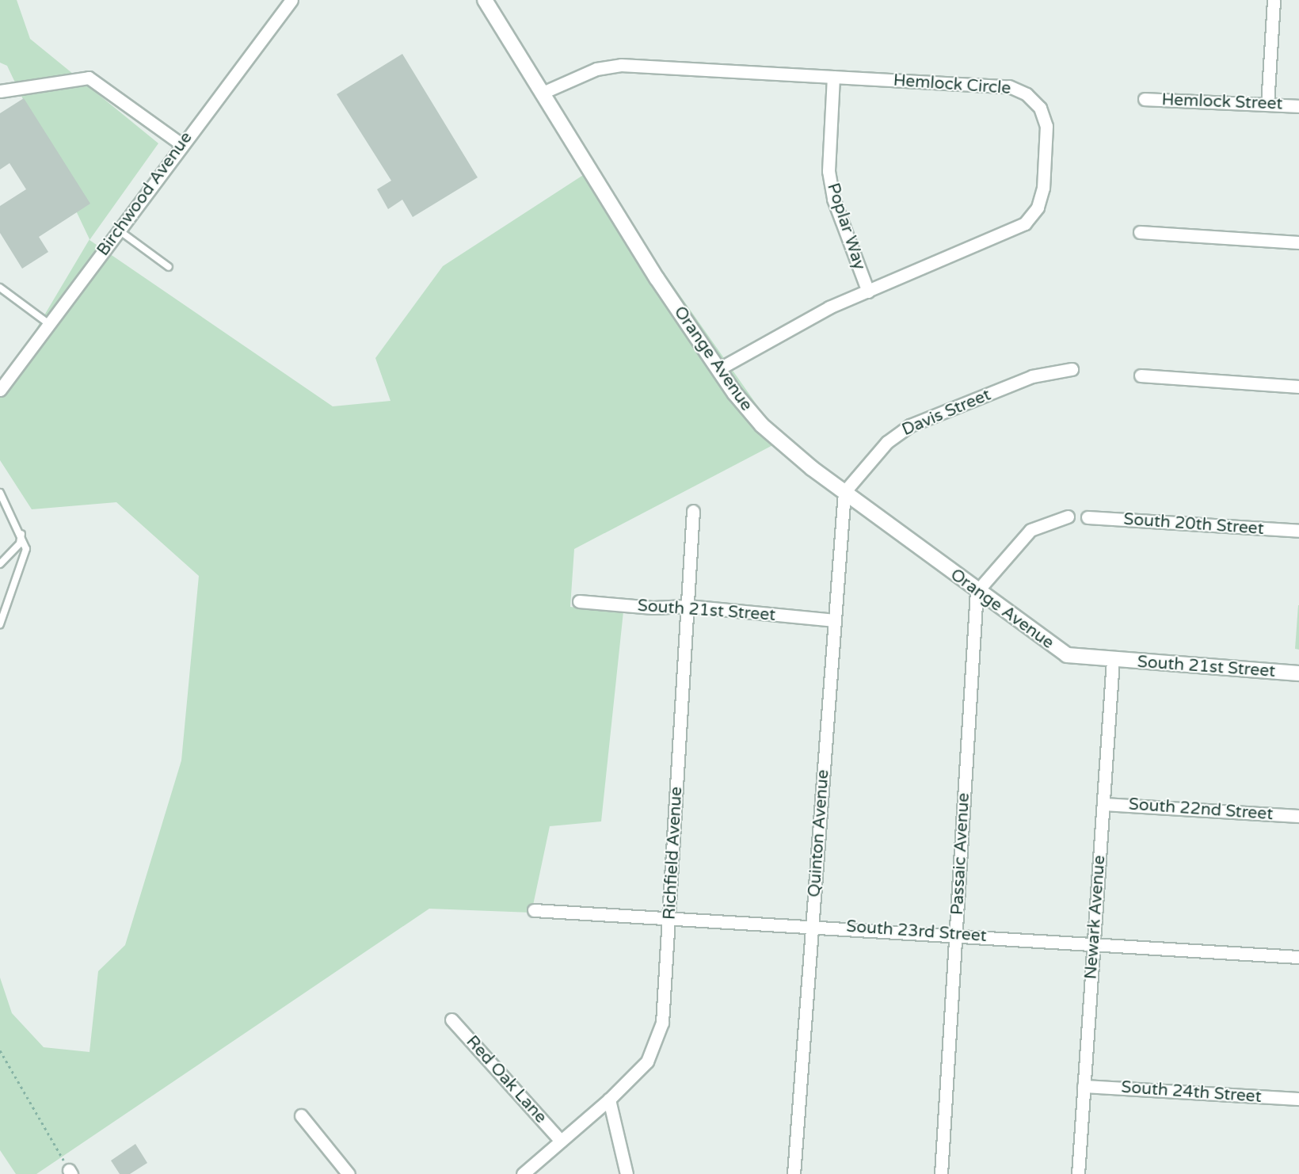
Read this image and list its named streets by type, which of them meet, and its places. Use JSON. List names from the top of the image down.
{
  "streets": {
    "street": [
      "Hemlock Circle",
      "Hemlock Street",
      "Birchwood Avenue",
      "Poplar Way",
      "Orange Avenue",
      "Davis Street",
      "South 20th Street",
      "South 21st Street",
      "South 22nd Street",
      "Quinton Avenue",
      "Richfield Avenue",
      "Passaic Avenue",
      "Newark Avenue",
      "South 23rd Street",
      "Red Oak Lane",
      "South 24th Street"
    ]
  },
  "crossings": [
    ["Hemlock Circle", "Poplar Way"],
    ["Hemlock Circle", "Orange Avenue"],
    ["Orange Avenue", "Davis Street"],
    ["Orange Avenue", "South 21st Street"],
    ["Orange Avenue", "Quinton Avenue"],
    ["Orange Avenue", "Passaic Avenue"],
    ["Orange Avenue", "Newark Avenue"],
    ["Davis Street", "Quinton Avenue"],
    ["South 21st Street", "Quinton Avenue"],
    ["South 21st Street", "Richfield Avenue"],
    ["South 21st Street", "Newark Avenue"],
    ["South 22nd Street", "Newark Avenue"],
    ["Quinton Avenue", "South 23rd Street"],
    ["Richfield Avenue", "South 23rd Street"],
    ["Richfield Avenue", "Red Oak Lane"],
    ["Passaic Avenue", "South 23rd Street"],
    ["Newark Avenue", "South 23rd Street"],
    ["Newark Avenue", "South 24th Street"]
  ]
}
